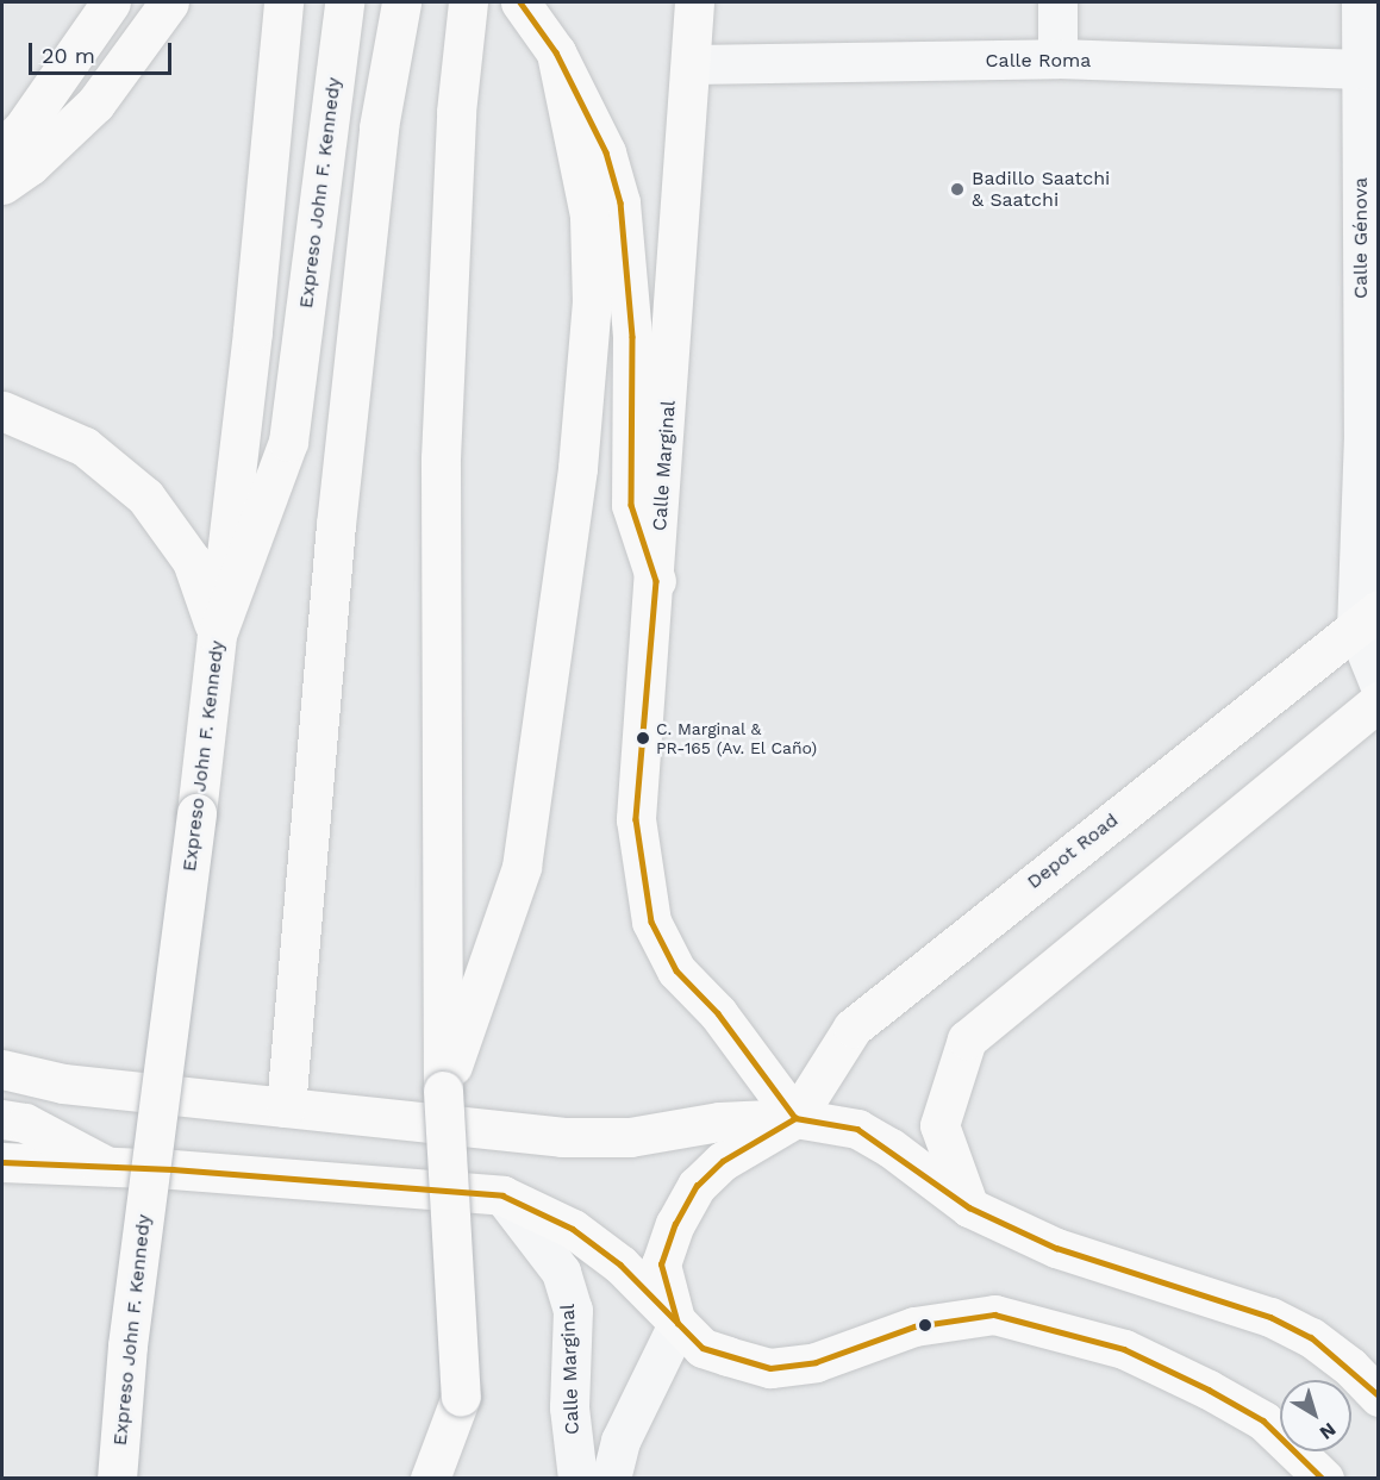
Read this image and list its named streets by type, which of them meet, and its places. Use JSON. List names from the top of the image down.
{
  "streets": {
    "main road": ["Expreso John F. Kennedy", "Calle Marginal", "Depot Road"],
    "street": ["Calle Roma", "Calle Génova"]
  },
  "crossings": [
    ["Calle Roma", "Calle Génova"],
    ["Calle Roma", "Calle Marginal"],
    ["Calle Génova", "Depot Road"],
    ["Calle Marginal", "Depot Road"]
  ],
  "places": ["Badillo Saatchi & Saatchi", "C. Marginal & PR-165 (Av. El Caño)"],
  "scale_bar": "20 m",
  "north": "bottom right"
}
